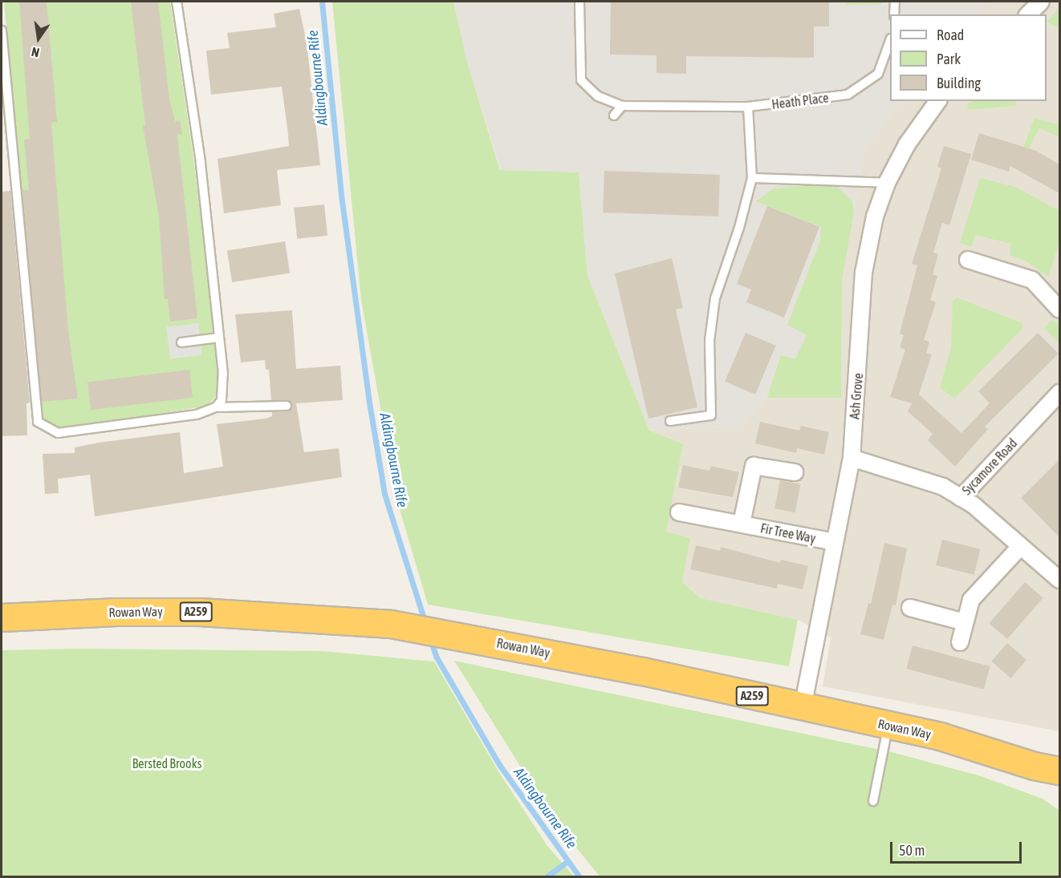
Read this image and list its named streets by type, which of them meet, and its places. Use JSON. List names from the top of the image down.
{
  "streets": {
    "highway": ["Rowan Way", "A259"],
    "street": ["Ash Grove", "Sycamore Road", "Fir Tree Way"],
    "lane": ["Heath Place"]
  },
  "crossings": [
    ["Ash Grove", "Sycamore Road"],
    ["Ash Grove", "Fir Tree Way"],
    ["Ash Grove", "Rowan Way"]
  ],
  "water": ["Aldingbourne Rife"],
  "parks": ["Bersted Brooks"],
  "legend": ["Road", "Park", "Building"],
  "scale_bar": "50 m",
  "north": "bottom"
}
